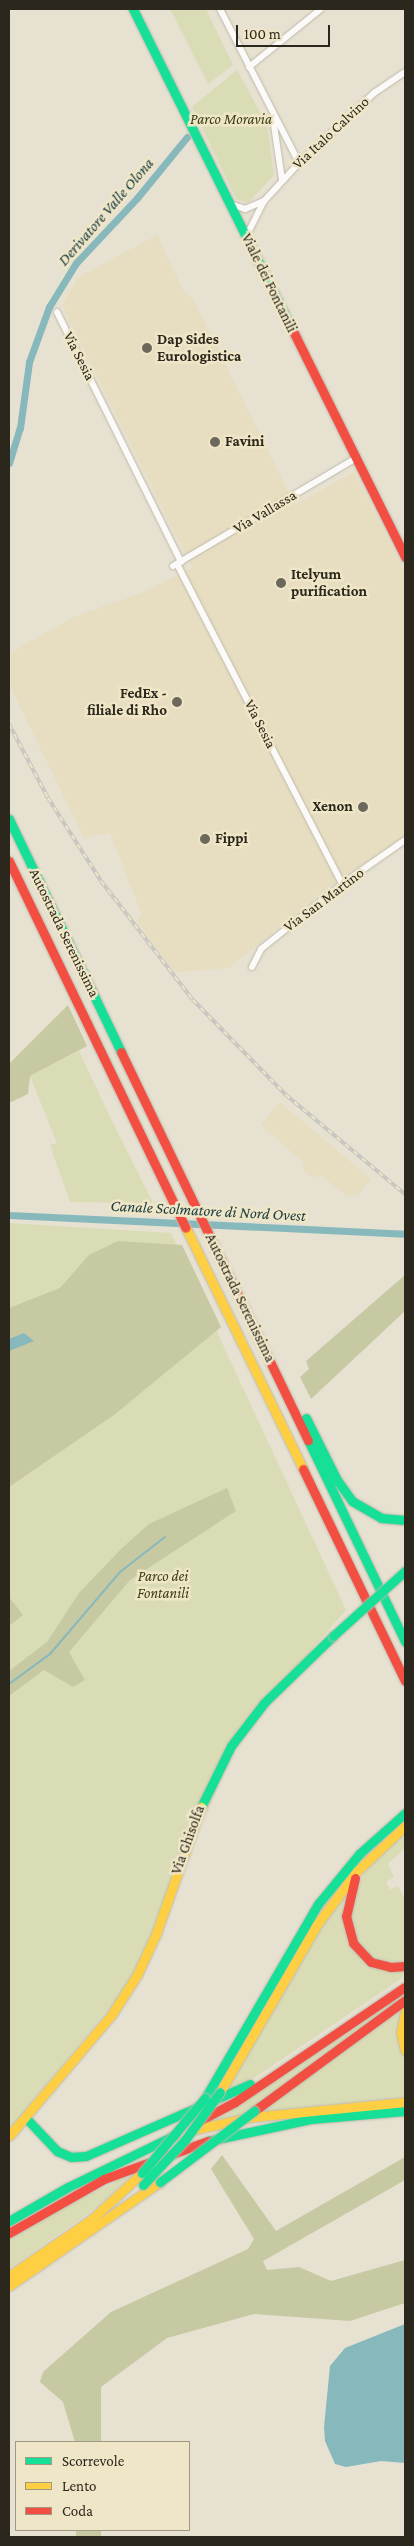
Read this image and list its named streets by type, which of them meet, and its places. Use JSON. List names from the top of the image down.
{
  "streets": {
    "main road": ["Viale dei Fontanili", "Autostrada Serenissima", "Via Ghisolfa"],
    "street": [
      "Via Italo Calvino",
      "Via Sesia",
      "Via Vallassa",
      "Via San Martino"
    ]
  },
  "crossings": [
    ["Via Italo Calvino", "Viale dei Fontanili"],
    ["Viale dei Fontanili", "Via Vallassa"],
    ["Via Sesia", "Via Vallassa"],
    ["Via Sesia", "Via San Martino"]
  ],
  "water": ["Derivatore Valle Olona", "Canale Scolmatore di Nord Ovest"],
  "parks": ["Parco Moravia", "Parco dei Fontanili"],
  "places": [
    "Dap Sides Eurologistica",
    "Favini",
    "Itelyum purification",
    "FedEx - filiale di Rho",
    "Xenon",
    "Fippi"
  ],
  "legend": ["Scorrevole", "Lento", "Coda"],
  "scale_bar": "100 m"
}
